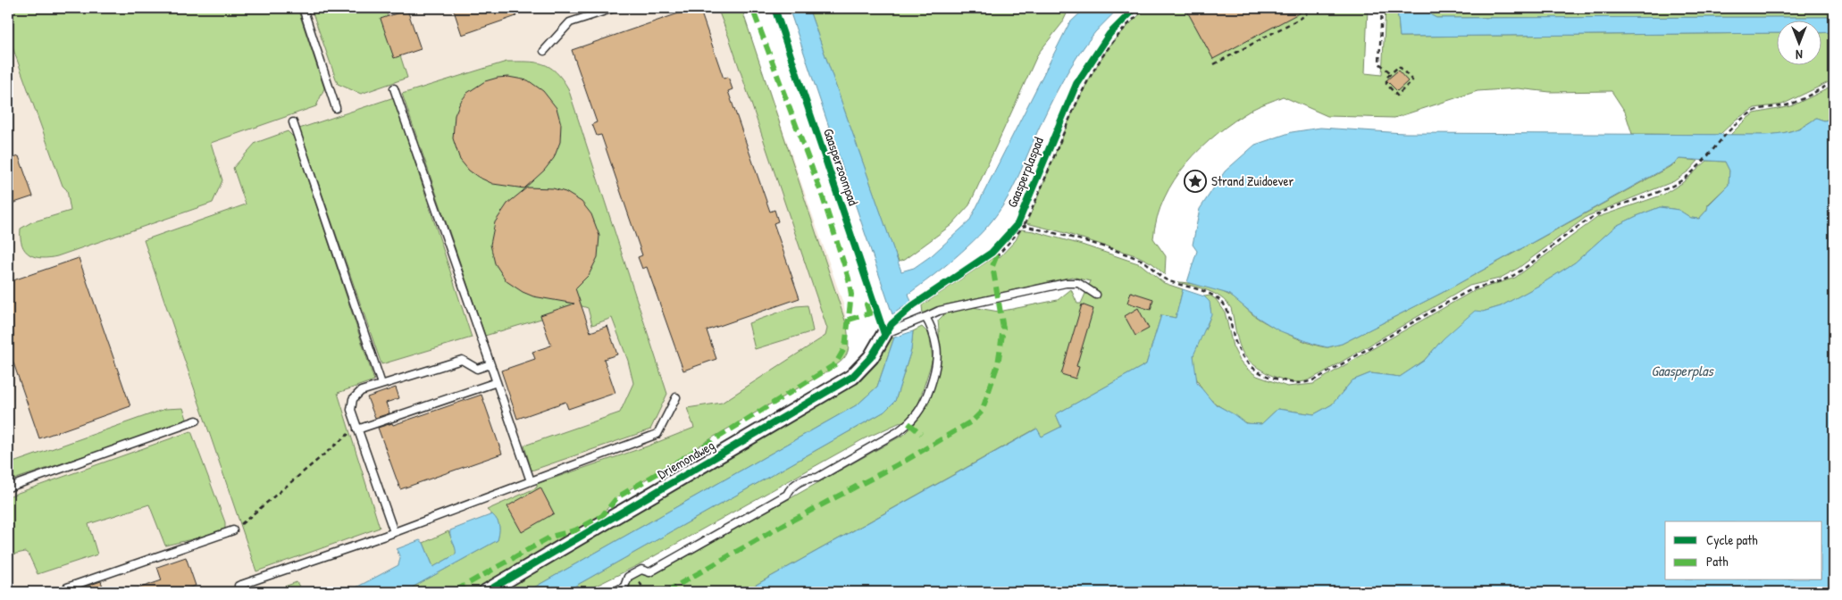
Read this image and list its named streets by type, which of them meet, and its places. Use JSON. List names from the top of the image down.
{
  "streets": {
    "street": ["Driemondweg"],
    "cycle path": ["Gaasperzoompad", "Gaasperplaspad"]
  },
  "water": ["Gaasperplas"],
  "places": {
    "place": ["Strand Zuidoever"]
  },
  "legend": ["Cycle path", "Path"],
  "north": "bottom"
}
